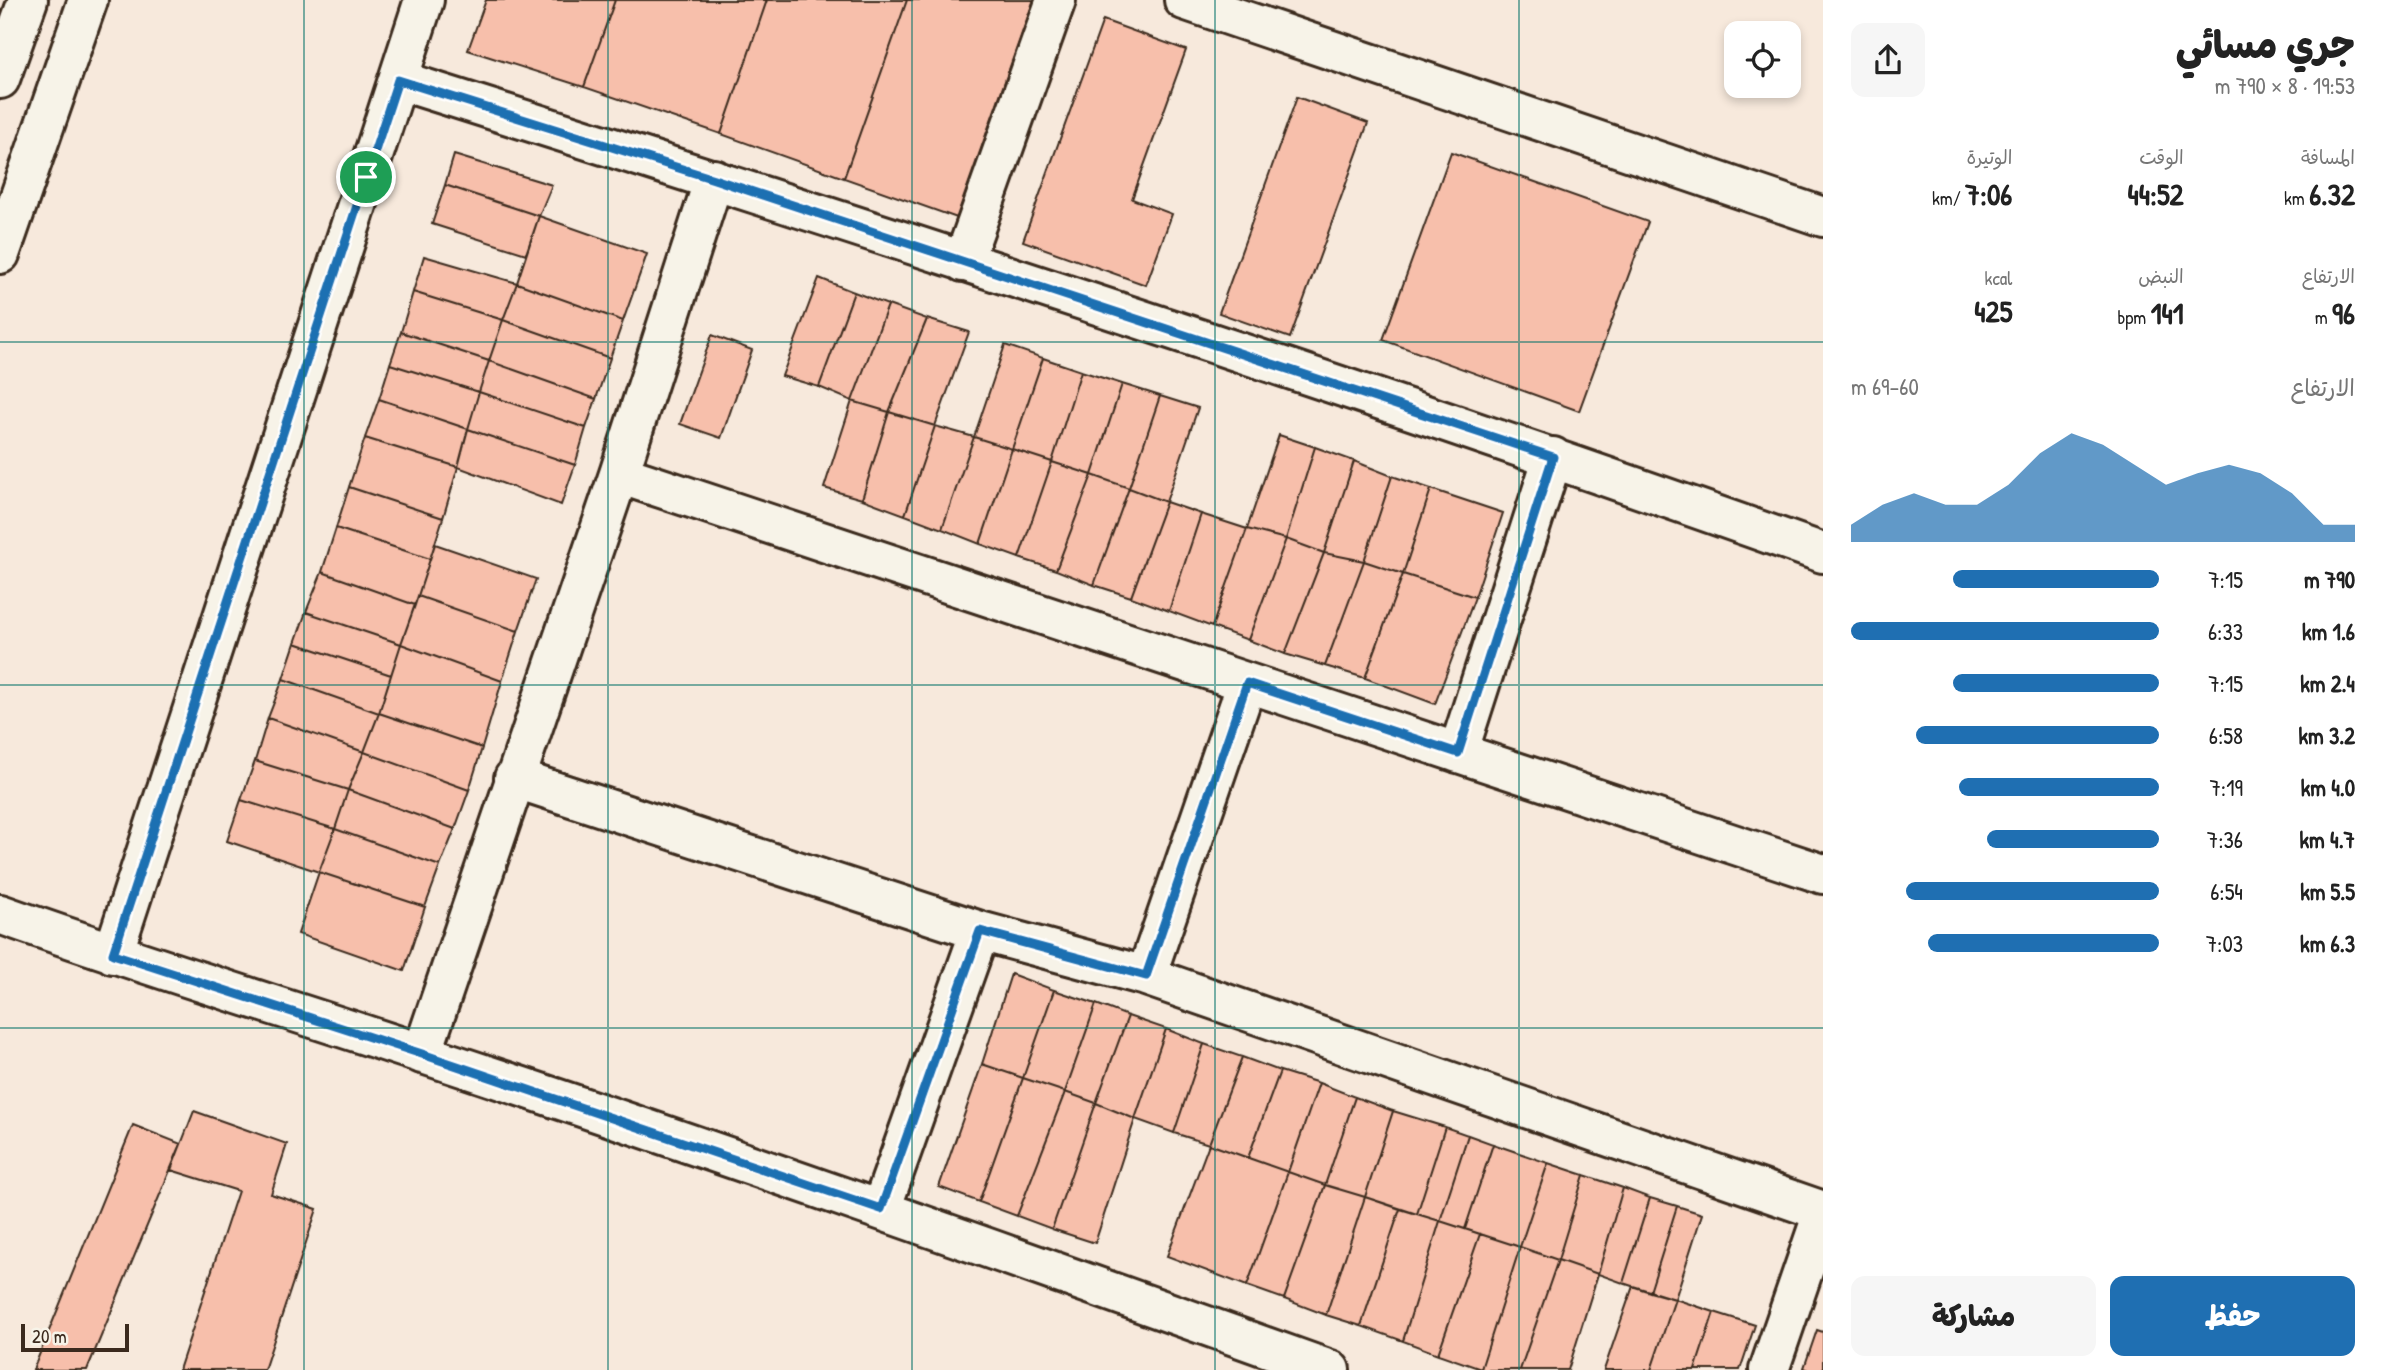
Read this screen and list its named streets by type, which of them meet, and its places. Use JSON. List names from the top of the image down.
{
  "scale_bar": "20 m",
  "page": {
    "heading": ["جري مسائي", "19:53 · 8 × 790 m"],
    "stats": [
      ["المسافة", "6.32 km"],
      ["الوقت", "44:52"],
      ["الوتيرة", "7:06 /km"],
      ["الارتفاع", "96 m"],
      ["النبض", "141 bpm"],
      ["kcal", "425"]
    ],
    "chart": ["الارتفاع", "60–69 m"],
    "list": [
      {
        "name": "790 m",
        "note": "7:15"
      },
      {
        "name": "1.6 km",
        "note": "6:33"
      },
      {
        "name": "2.4 km",
        "note": "7:15"
      },
      {
        "name": "3.2 km",
        "note": "6:58"
      },
      {
        "name": "4.0 km",
        "note": "7:19"
      },
      {
        "name": "4.7 km",
        "note": "7:36"
      },
      {
        "name": "5.5 km",
        "note": "6:54"
      },
      {
        "name": "6.3 km",
        "note": "7:03"
      }
    ],
    "buttons": ["حفظ", "مشاركة"],
    "scale": "20 m"
  }
}
